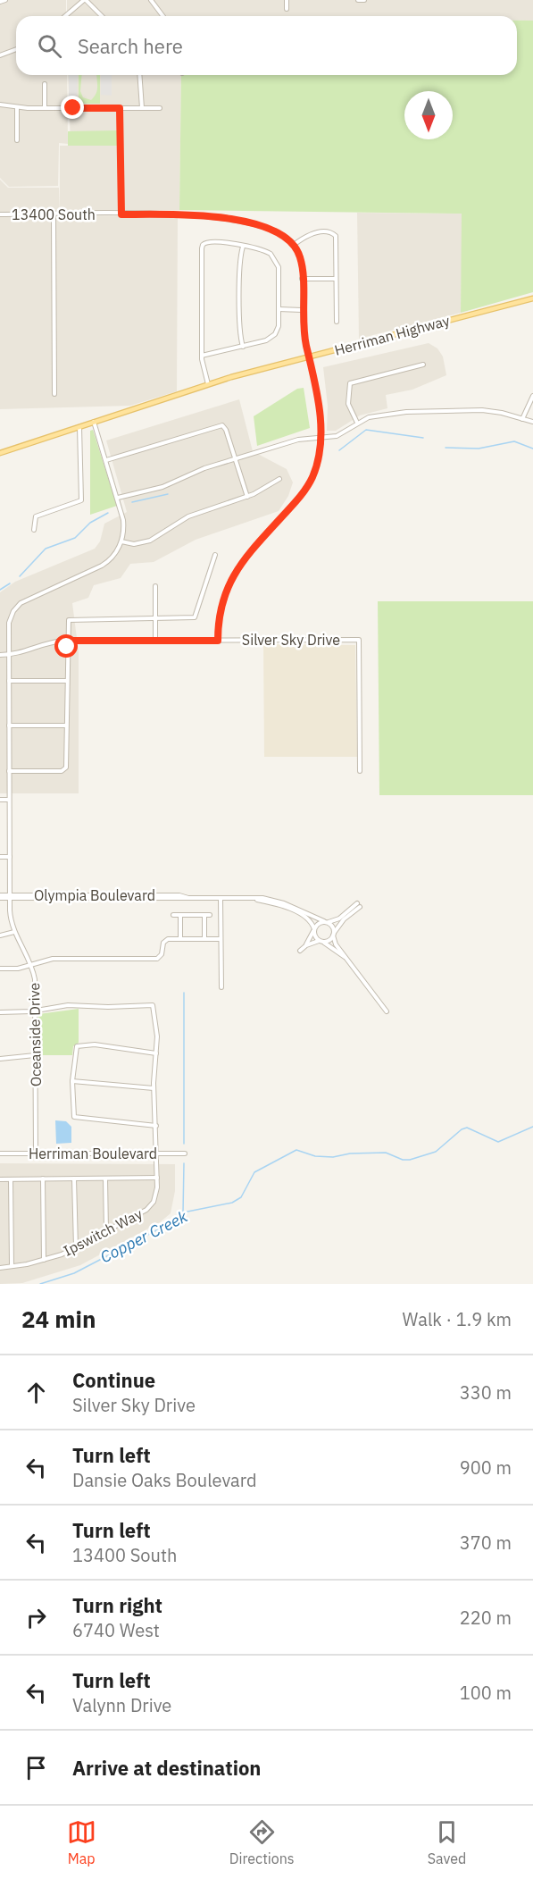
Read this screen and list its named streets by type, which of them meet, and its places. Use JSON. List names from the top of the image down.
{
  "streets": {
    "main road": ["Herriman Highway"],
    "street": [
      "13400 South",
      "Silver Sky Drive",
      "Olympia Boulevard",
      "Oceanside Drive",
      "Herriman Boulevard",
      "Ipswitch Way"
    ]
  },
  "crossings": [
    ["Silver Sky Drive", "Oceanside Drive"],
    ["Olympia Boulevard", "Oceanside Drive"],
    ["Oceanside Drive", "Herriman Boulevard"],
    ["Oceanside Drive", "Ipswitch Way"],
    ["Herriman Boulevard", "Ipswitch Way"]
  ],
  "water": ["Copper Creek"],
  "north": "bottom",
  "page": {
    "search": "Search here",
    "heading": ["24 min", "Walk · 1.9 km"],
    "list": [
      ["Continue", "Silver Sky Drive", "330 m"],
      ["Turn left", "Dansie Oaks Boulevard", "900 m"],
      ["Turn left", "13400 South", "370 m"],
      ["Turn right", "6740 West", "220 m"],
      ["Turn left", "Valynn Drive", "100 m"],
      "Arrive at destination"
    ],
    "nav": ["Map", "Directions", "Saved"]
  }
}
